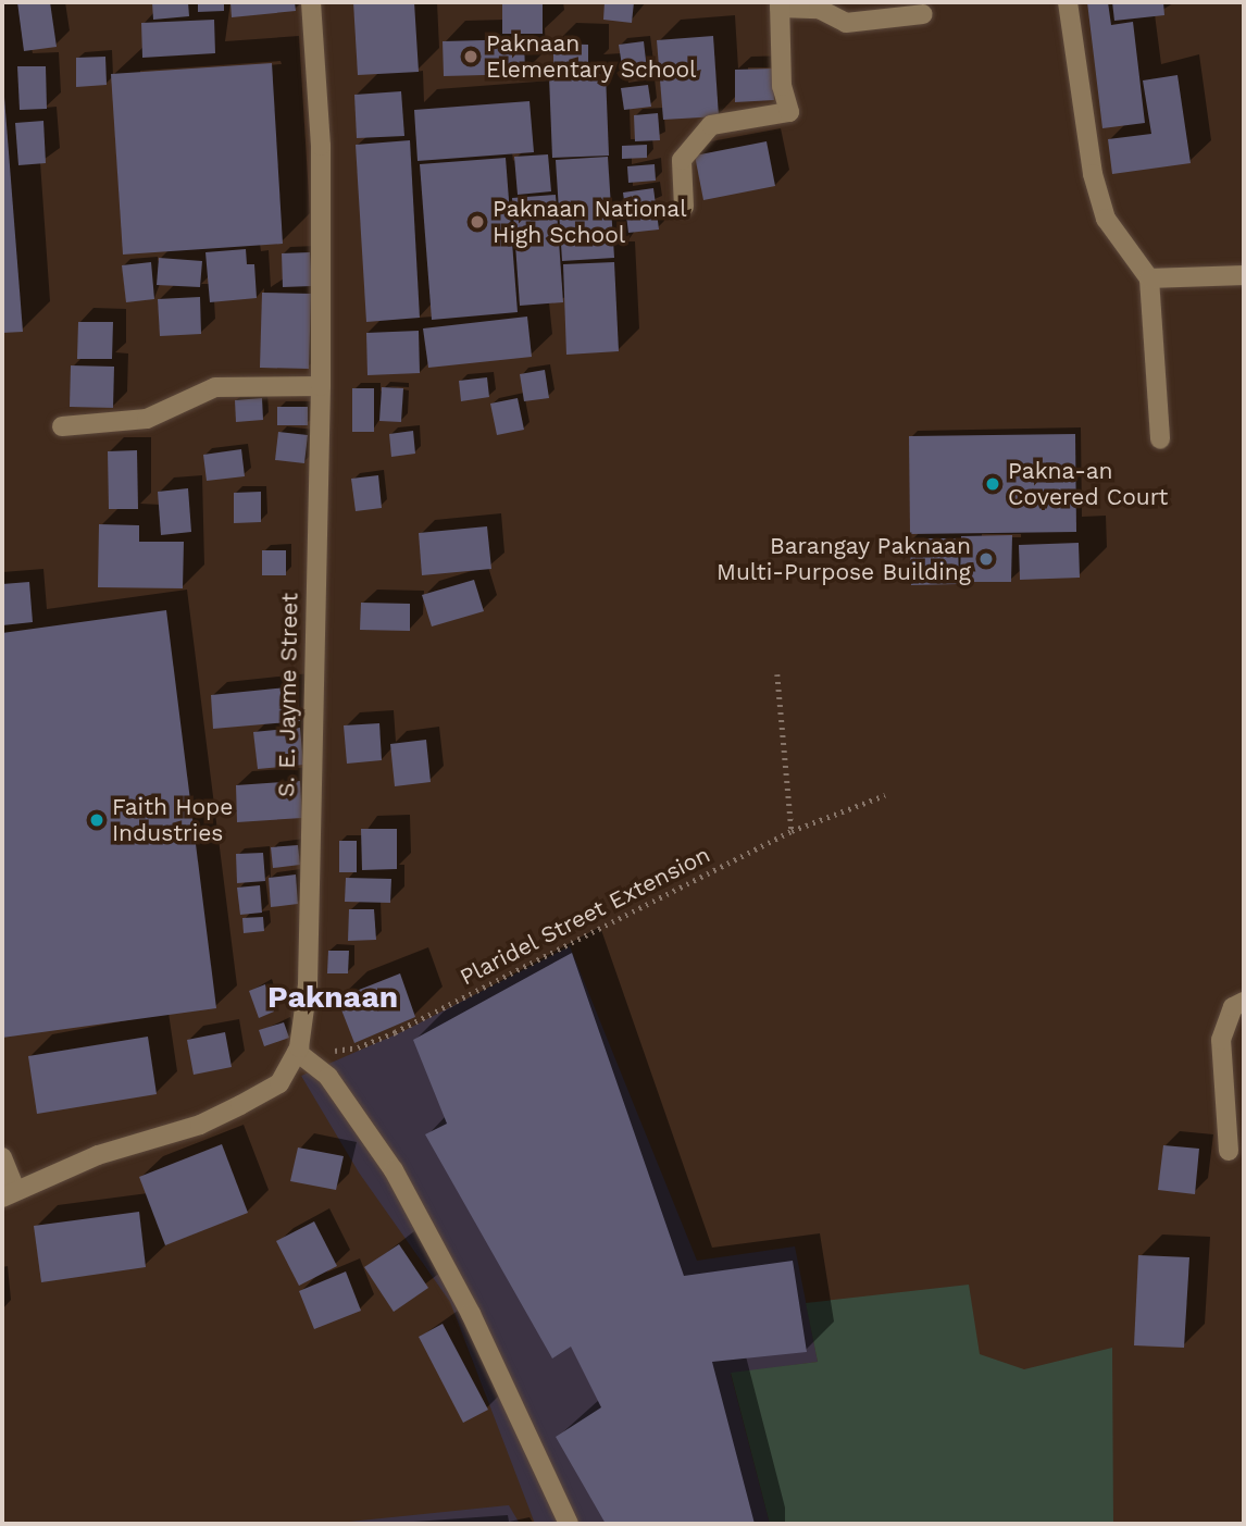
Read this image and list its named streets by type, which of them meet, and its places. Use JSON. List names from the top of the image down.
{
  "streets": {
    "street": ["S. E. Jayme Street"],
    "path": ["Plaridel Street Extension"]
  },
  "crossings": [
    ["S. E. Jayme Street", "Plaridel Street Extension"]
  ],
  "districts": ["Paknaan"],
  "places": [
    "Paknaan Elementary School",
    "Paknaan National High School",
    "Pakna-an Covered Court",
    "Barangay Paknaan Multi-Purpose Building",
    "Faith Hope Industries"
  ]
}
